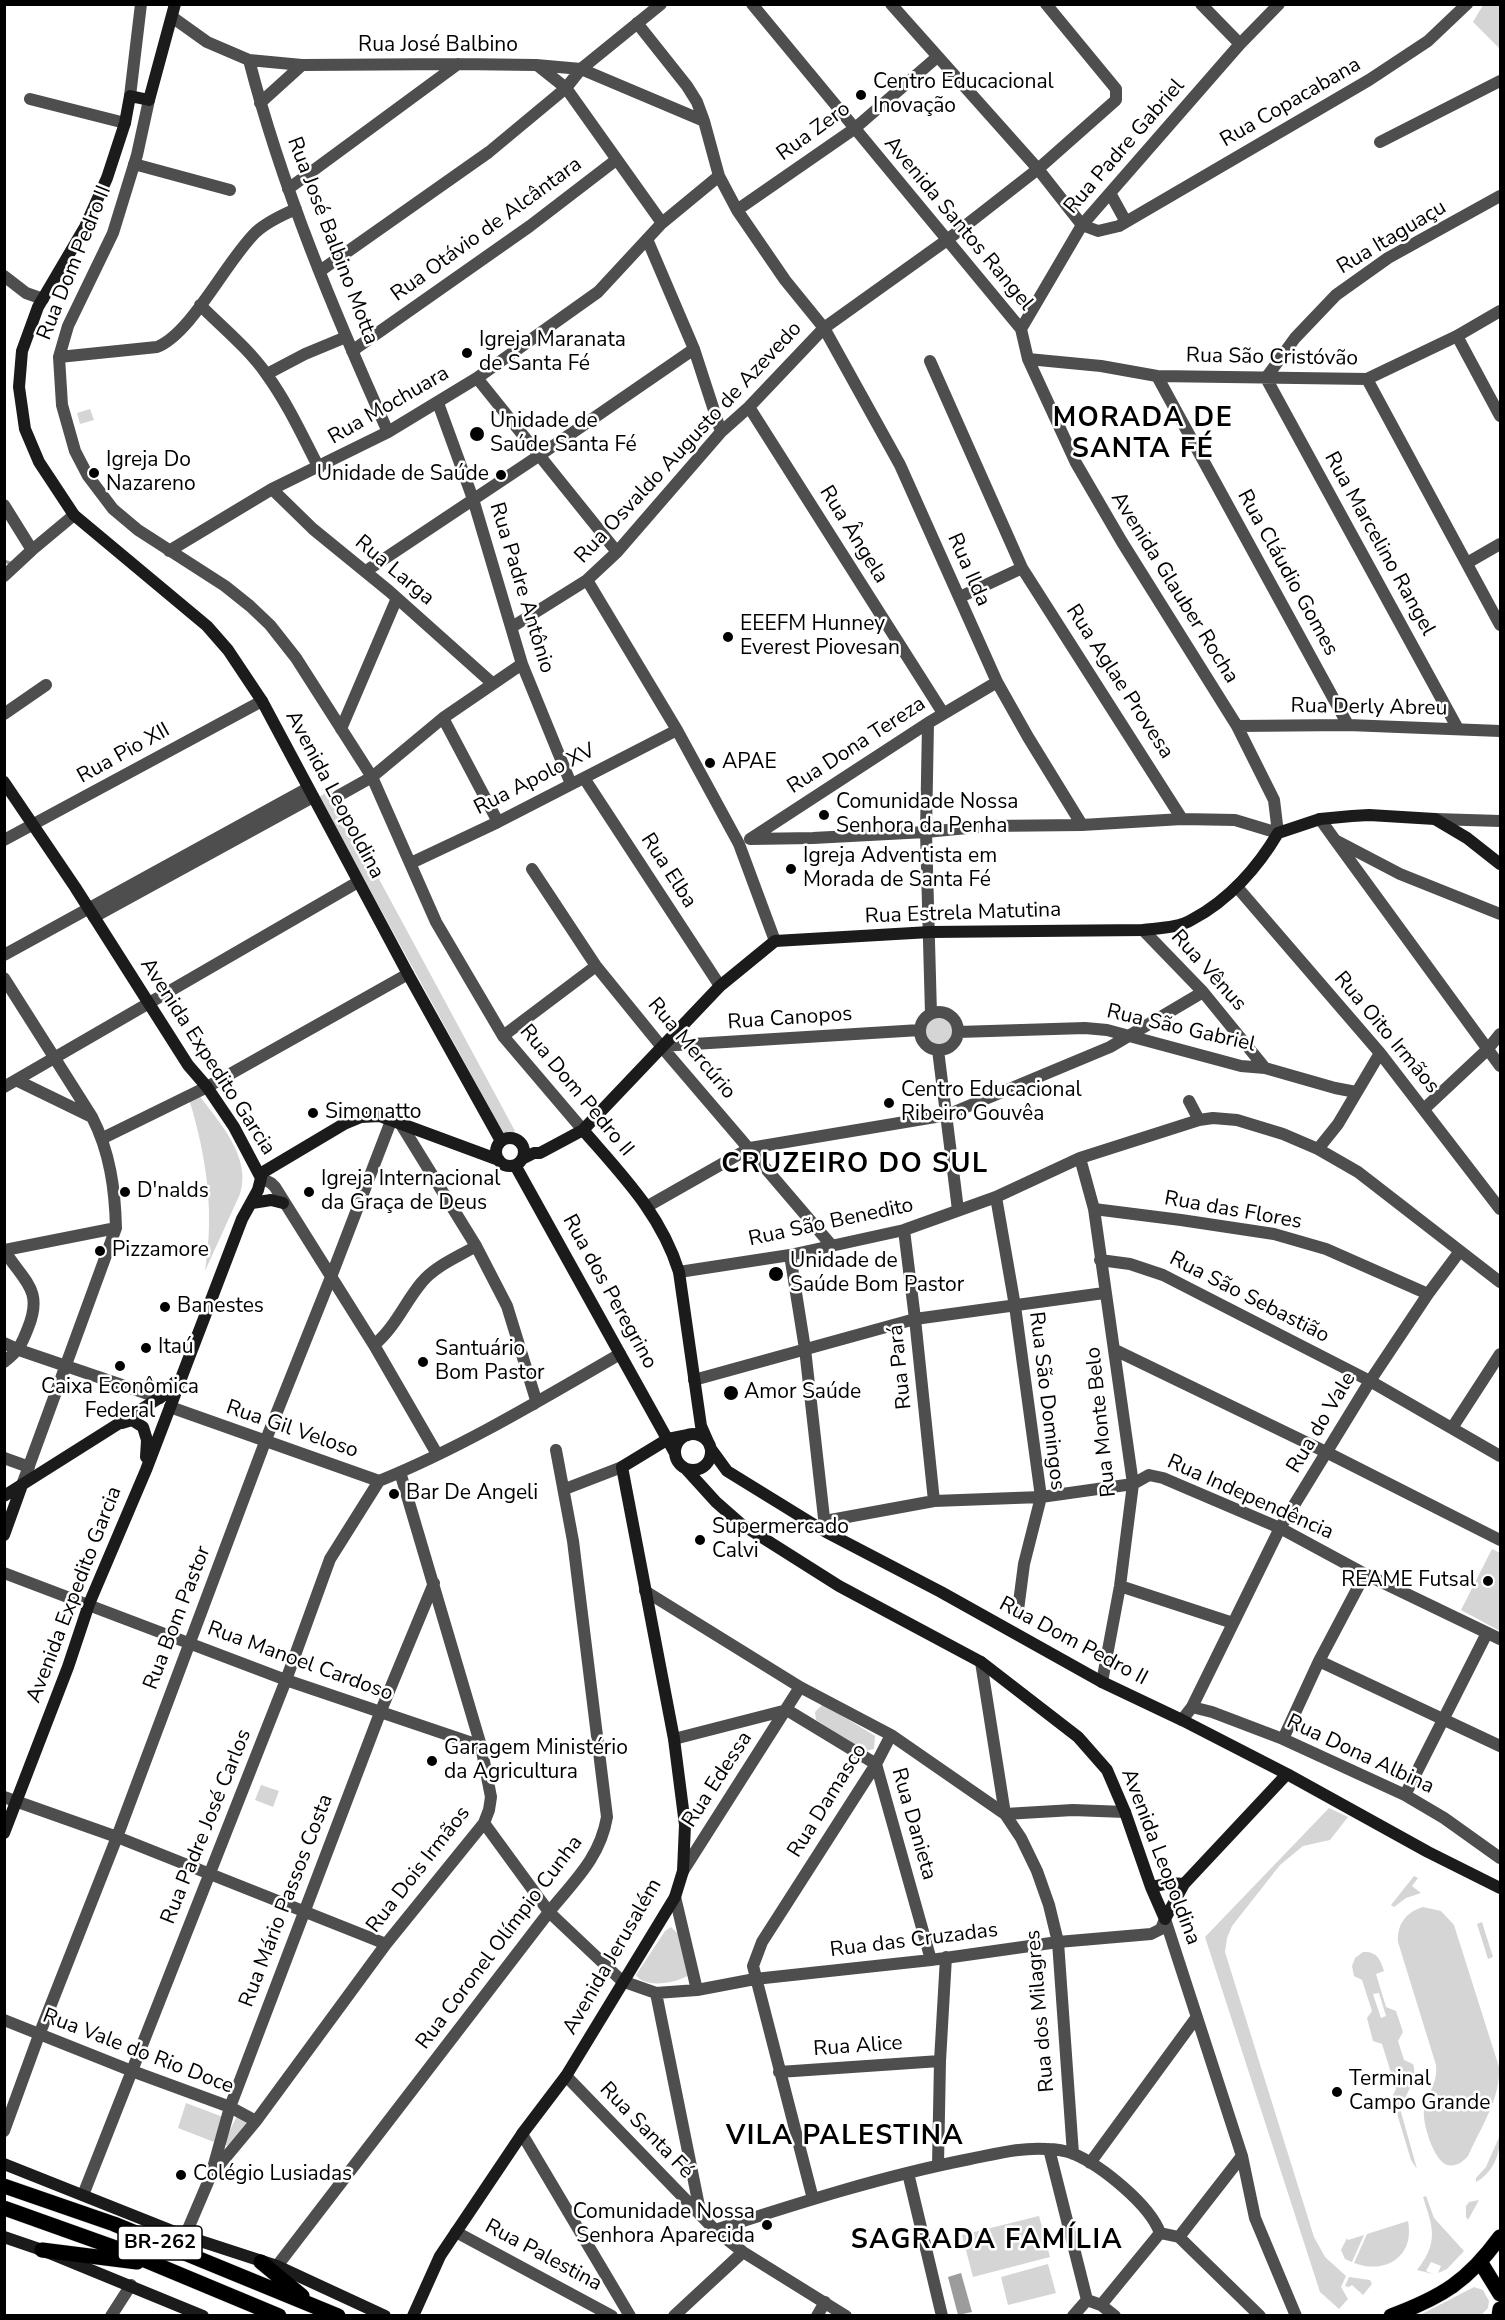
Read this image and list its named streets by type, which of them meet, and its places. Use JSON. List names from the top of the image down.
{
  "streets": {
    "main road": ["BR-262"],
    "street": [
      "Rua José Balbino",
      "Rua Copacabana",
      "Rua Zero",
      "Rua Padre Gabriel",
      "Avenida Santos Rangel",
      "Rua Otávio de Alcântara",
      "Rua Itaguaçu",
      "Rua José Balbino Motta",
      "Rua Dom Pedro II",
      "Rua São Cristóvão",
      "Rua Mochuara",
      "Rua Osvaldo Augusto de Azevedo",
      "Rua Ângela",
      "Rua Marcelino Rangel",
      "Rua Ilda",
      "Rua Larga",
      "Rua Cláudio Gomes",
      "Rua Padre Antônio",
      "Avenida Glauber Rocha",
      "Rua Aglae Provesa",
      "Rua Derly Abreu",
      "Rua Dona Tereza",
      "Rua Pio XII",
      "Rua Apolo XV",
      "Avenida Leopoldina",
      "Rua Elba",
      "Rua Estrela Matutina",
      "Rua Vênus",
      "Rua Canopos",
      "Rua São Gabriel",
      "Rua Oito Irmãos",
      "Rua Mercúrio",
      "Avenida Expedito Garcia",
      "Rua das Flores",
      "Rua São Benedito",
      "Rua dos Peregrino",
      "Rua São Sebastião",
      "Rua Pará",
      "Rua São Domingos",
      "Rua Monte Belo",
      "Rua do Vale",
      "Rua Gil Veloso",
      "Rua Independência",
      "Rua Bom Pastor",
      "Rua Manoel Cardoso",
      "Rua Dona Albina",
      "Rua Edessa",
      "Rua Damasco",
      "Rua Danieta",
      "Rua Padre José Carlos",
      "Rua Dois Irmãos",
      "Rua Mário Passos Costa",
      "Rua das Cruzadas",
      "Rua Coronel Olímpio Cunha",
      "Avenida Jerusalém",
      "Rua dos Milagres",
      "Rua Alice",
      "Rua Vale do Rio Doce",
      "Rua Santa Fé",
      "Rua Palestina"
    ]
  },
  "crossings": [
    ["Rua José Balbino", "Rua José Balbino Motta"],
    ["Rua José Balbino", "Rua Dom Pedro II"],
    ["Rua José Balbino", "Rua Ilda"],
    ["Rua Copacabana", "Rua Padre Gabriel"],
    ["Rua Zero", "Avenida Santos Rangel"],
    ["Rua Zero", "Rua Ilda"],
    ["Rua Padre Gabriel", "Avenida Santos Rangel"],
    ["Rua Padre Gabriel", "Avenida Glauber Rocha"],
    ["Avenida Santos Rangel", "Rua Osvaldo Augusto de Azevedo"],
    ["Avenida Santos Rangel", "Avenida Glauber Rocha"],
    ["Rua Otávio de Alcântara", "Rua José Balbino Motta"],
    ["Rua Itaguaçu", "Rua São Cristóvão"],
    ["Rua Itaguaçu", "Rua Marcelino Rangel"],
    ["Rua José Balbino Motta", "Rua Mochuara"],
    ["Rua Dom Pedro II", "Rua Mochuara"],
    ["Rua Dom Pedro II", "Rua Apolo XV"],
    ["Rua Dom Pedro II", "Avenida Leopoldina"],
    ["Rua Dom Pedro II", "Rua São Benedito"],
    ["Rua Dom Pedro II", "Rua dos Peregrino"],
    ["Rua Dom Pedro II", "Rua Monte Belo"],
    ["Rua Dom Pedro II", "Rua do Vale"],
    ["Rua Dom Pedro II", "Rua Independência"],
    ["Rua São Cristóvão", "Rua Marcelino Rangel"],
    ["Rua São Cristóvão", "Rua Cláudio Gomes"],
    ["Rua São Cristóvão", "Avenida Glauber Rocha"],
    ["Rua Mochuara", "Rua Ilda"],
    ["Rua Mochuara", "Rua Larga"],
    ["Rua Mochuara", "Rua Padre Antônio"],
    ["Rua Osvaldo Augusto de Azevedo", "Rua Ângela"],
    ["Rua Osvaldo Augusto de Azevedo", "Rua Ilda"],
    ["Rua Osvaldo Augusto de Azevedo", "Rua Padre Antônio"],
    ["Rua Ângela", "Rua Dona Tereza"],
    ["Rua Marcelino Rangel", "Rua Derly Abreu"],
    ["Rua Ilda", "Rua Dona Tereza"],
    ["Rua Cláudio Gomes", "Rua Derly Abreu"],
    ["Rua Padre Antônio", "Rua Apolo XV"],
    ["Avenida Glauber Rocha", "Rua Derly Abreu"],
    ["Avenida Glauber Rocha", "Rua Estrela Matutina"],
    ["Rua Pio XII", "Avenida Leopoldina"],
    ["Rua Pio XII", "Avenida Expedito Garcia"],
    ["Rua Apolo XV", "Rua Elba"],
    ["Avenida Leopoldina", "Rua dos Peregrino"],
    ["Avenida Leopoldina", "Rua das Cruzadas"],
    ["Avenida Leopoldina", "Rua dos Milagres"],
    ["Rua Estrela Matutina", "Rua Vênus"],
    ["Rua Estrela Matutina", "Rua Oito Irmãos"],
    ["Rua Vênus", "Rua São Gabriel"],
    ["Rua Canopos", "Rua São Gabriel"],
    ["Rua Canopos", "Rua Mercúrio"],
    ["Rua Mercúrio", "Rua São Benedito"],
    ["Avenida Expedito Garcia", "Rua Gil Veloso"],
    ["Avenida Expedito Garcia", "Rua Manoel Cardoso"],
    ["Rua das Flores", "Rua Monte Belo"],
    ["Rua das Flores", "Rua do Vale"],
    ["Rua São Benedito", "Rua Pará"],
    ["Rua São Benedito", "Rua São Domingos"],
    ["Rua São Benedito", "Rua Monte Belo"],
    ["Rua São Benedito", "Rua do Vale"],
    ["Rua dos Peregrino", "Rua Gil Veloso"],
    ["Rua São Sebastião", "Rua Monte Belo"],
    ["Rua São Sebastião", "Rua do Vale"],
    ["Rua Pará", "Rua Independência"],
    ["Rua São Domingos", "Rua Independência"],
    ["Rua Monte Belo", "Rua Independência"],
    ["Rua do Vale", "Rua Independência"],
    ["Rua do Vale", "Rua Dona Albina"],
    ["Rua Gil Veloso", "Rua Bom Pastor"],
    ["Rua Gil Veloso", "Rua Padre José Carlos"],
    ["Rua Gil Veloso", "Rua Dois Irmãos"],
    ["Rua Bom Pastor", "Rua Manoel Cardoso"],
    ["Rua Bom Pastor", "Rua Vale do Rio Doce"],
    ["Rua Manoel Cardoso", "Rua Padre José Carlos"],
    ["Rua Manoel Cardoso", "Rua Dois Irmãos"],
    ["Rua Manoel Cardoso", "Rua Mário Passos Costa"],
    ["Rua Edessa", "Rua Damasco"],
    ["Rua Edessa", "Rua Danieta"],
    ["Rua Edessa", "Avenida Jerusalém"],
    ["Rua Damasco", "Rua Danieta"],
    ["Rua Damasco", "Rua das Cruzadas"],
    ["Rua Damasco", "Avenida Jerusalém"],
    ["Rua Danieta", "Rua das Cruzadas"],
    ["Rua Padre José Carlos", "Rua Vale do Rio Doce"],
    ["Rua Padre José Carlos", "BR-262"],
    ["Rua Dois Irmãos", "Rua Mário Passos Costa"],
    ["Rua Dois Irmãos", "Rua Vale do Rio Doce"],
    ["Rua Mário Passos Costa", "Rua Vale do Rio Doce"],
    ["Rua Mário Passos Costa", "BR-262"],
    ["Rua das Cruzadas", "Avenida Jerusalém"],
    ["Rua das Cruzadas", "Rua dos Milagres"],
    ["Rua Coronel Olímpio Cunha", "BR-262"],
    ["Avenida Jerusalém", "Rua Santa Fé"],
    ["Avenida Jerusalém", "Rua Palestina"]
  ],
  "districts": [
    "MORADA DE SANTA FÉ",
    "CRUZEIRO DO SUL",
    "VILA PALESTINA",
    "SAGRADA FAMÍLIA"
  ],
  "places": [
    "Centro Educacional Inovação",
    "Igreja Maranata de Santa Fé",
    "Unidade de Saúde Santa Fé",
    "Igreja Do Nazareno",
    "Unidade de Saúde",
    "EEEFM Hunney Everest Piovesan",
    "APAE",
    "Comunidade Nossa Senhora da Penha",
    "Igreja Adventista em Morada de Santa Fé",
    "Centro Educacional Ribeiro Gouvêa",
    "Simonatto",
    "D'nalds",
    "Igreja Internacional da Graça de Deus",
    "Pizzamore",
    "Unidade de Saúde Bom Pastor",
    "Banestes",
    "Itaú",
    "Santuário Bom Pastor",
    "Caixa Econômica Federal",
    "Amor Saúde",
    "Bar De Angeli",
    "Supermercado Calvi",
    "REAME Futsal",
    "Garagem Ministério da Agricultura",
    "Terminal Campo Grande",
    "Colégio Lusiadas",
    "Comunidade Nossa Senhora Aparecida"
  ]
}
